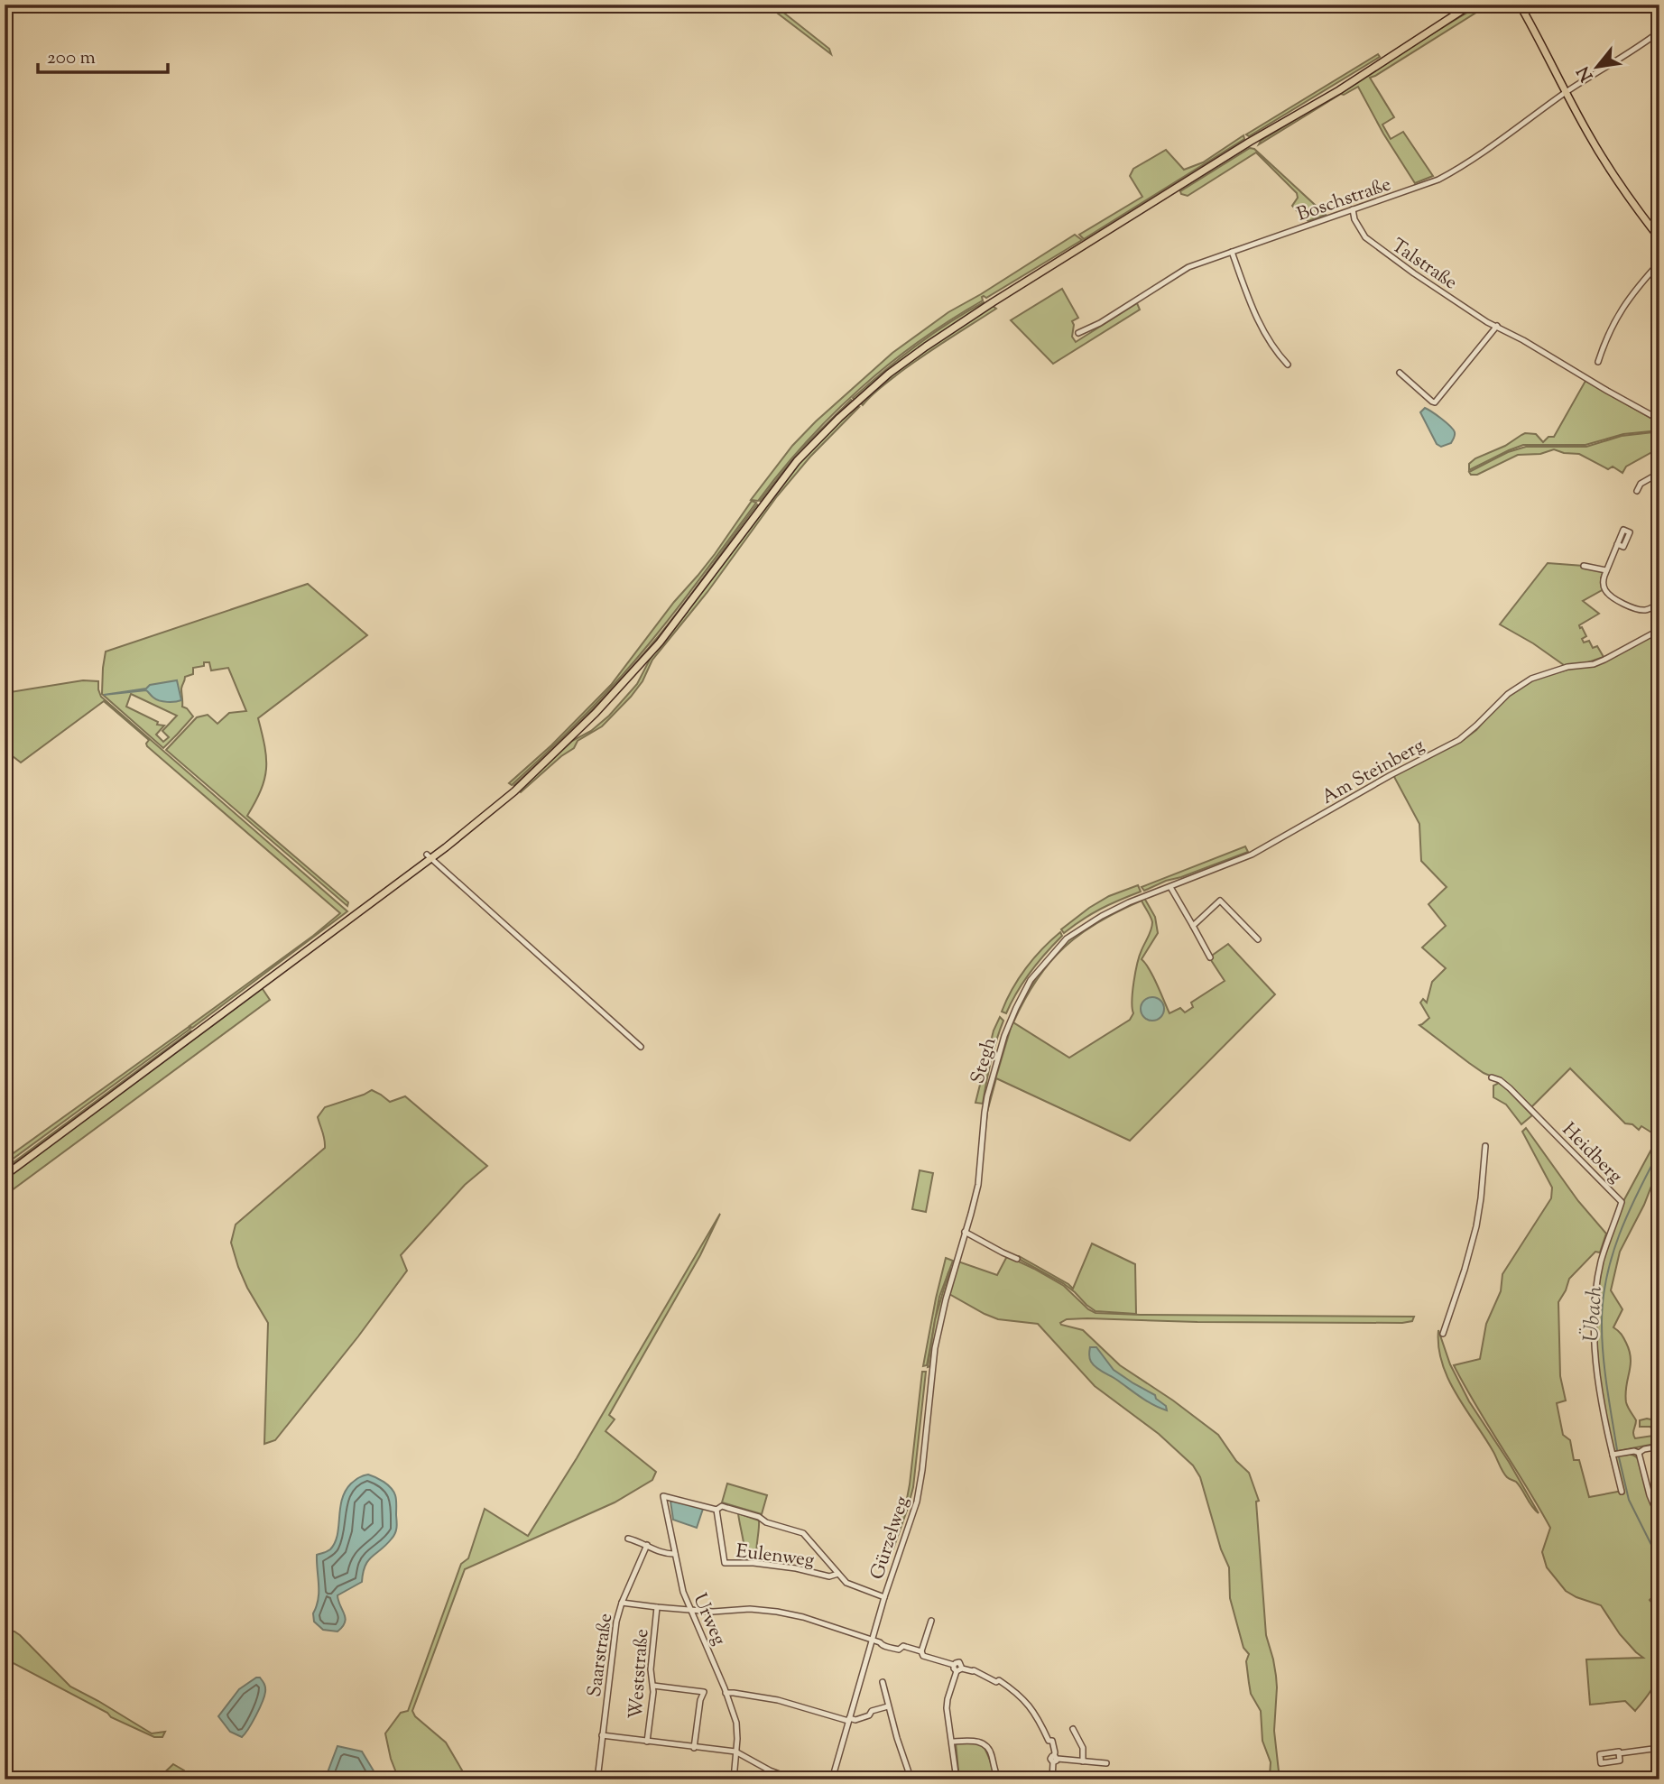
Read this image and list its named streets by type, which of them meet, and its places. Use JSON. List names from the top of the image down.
{
  "streets": {
    "street": [
      "Boschstraße",
      "Talstraße",
      "Am Steinberg",
      "Stegh",
      "Heidberg",
      "Gürzelweg",
      "Eulenweg",
      "Urweg",
      "Saarstraße",
      "Weststraße"
    ]
  },
  "crossings": [
    ["Boschstraße", "Talstraße"],
    ["Am Steinberg", "Stegh"],
    ["Stegh", "Gürzelweg"],
    ["Eulenweg", "Urweg"]
  ],
  "water": ["Übach"],
  "scale_bar": "200 m",
  "north": "bottom left"
}
